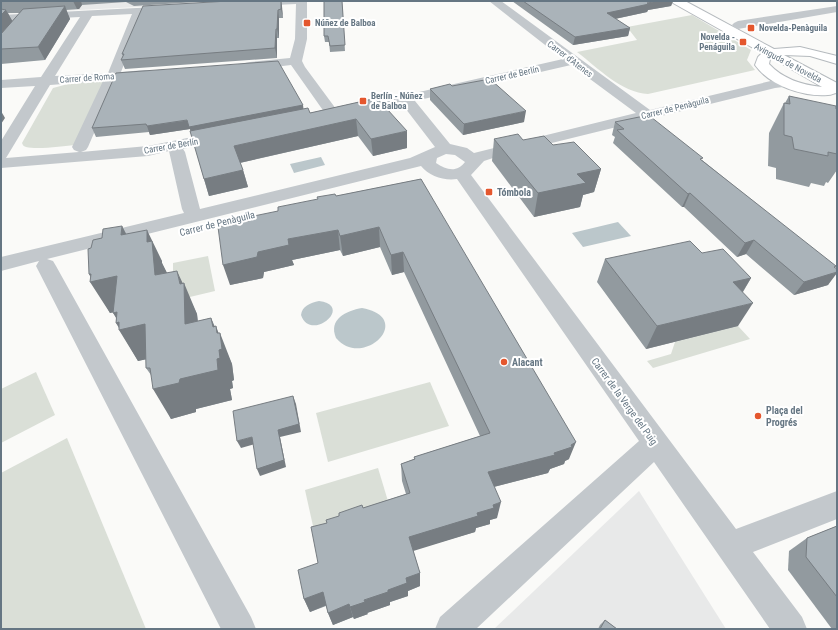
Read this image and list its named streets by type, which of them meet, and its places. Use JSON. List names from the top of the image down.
{
  "streets": {
    "main road": ["Avinguda de Novelda"],
    "street": [
      "Carrer d'Atenes",
      "Carrer de Berlín",
      "Carrer de Roma",
      "Carrer de Penàguila",
      "Carrer de la Verge del Puig"
    ]
  },
  "crossings": [
    ["Carrer d'Atenes", "Carrer de Berlín"],
    ["Carrer d'Atenes", "Carrer de Penàguila"],
    ["Carrer de Berlín", "Carrer de la Verge del Puig"],
    ["Carrer de Penàguila", "Carrer de la Verge del Puig"]
  ],
  "places": {
    "transit": [
      "Núñez de Balboa",
      "Novelda-Penàguila",
      "Novelda - Penáguila",
      "Berlín - Núñez de Balboa",
      "Tómbola"
    ],
    "other": ["Alacant", "Plaça del Progrés"]
  }
}
